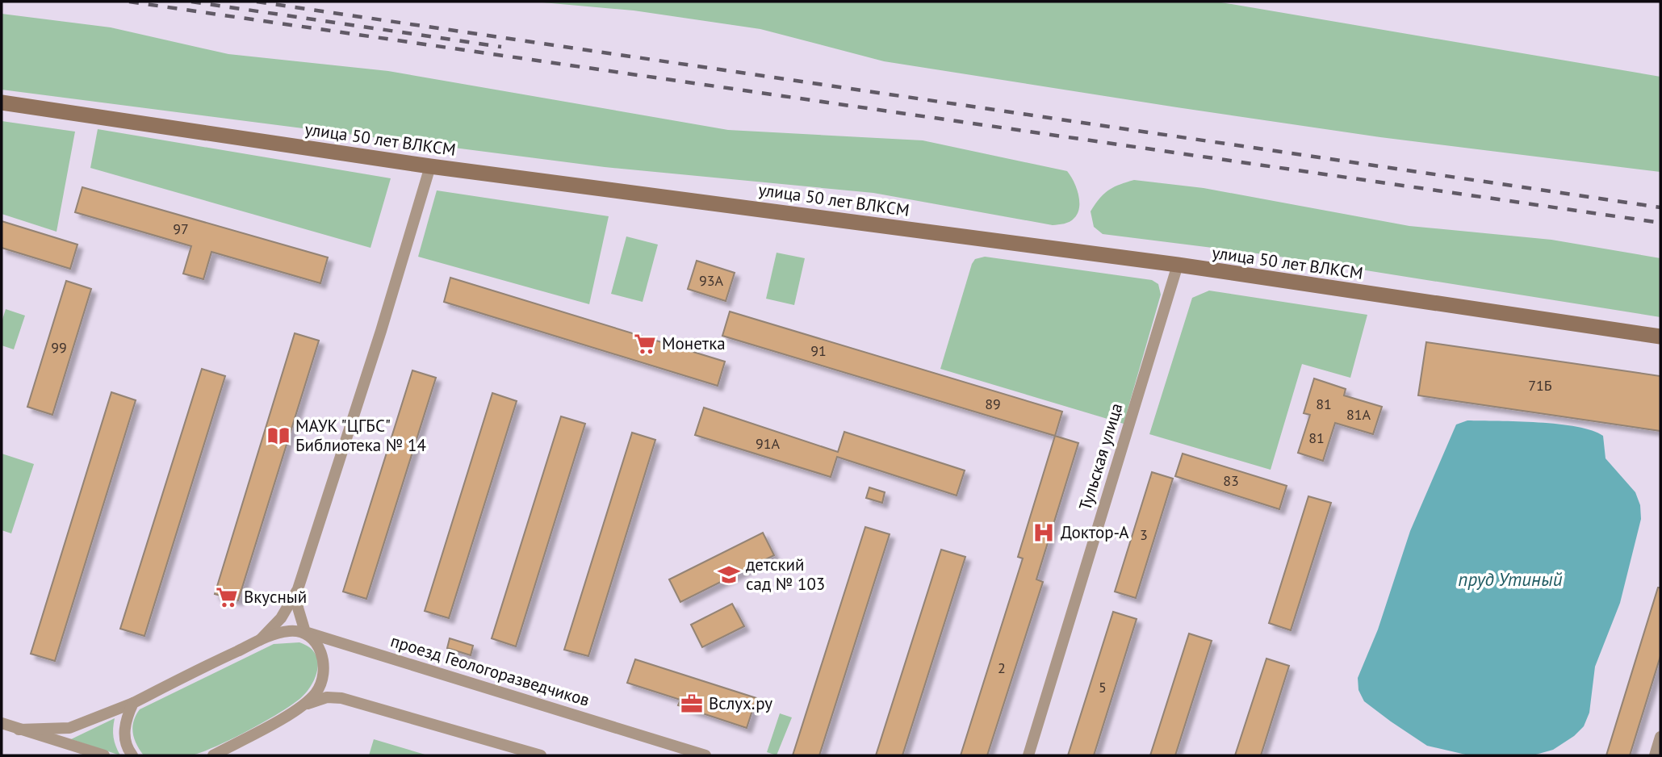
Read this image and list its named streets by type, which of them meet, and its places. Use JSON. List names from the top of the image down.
{
  "streets": {
    "street": ["улица 50 лет ВЛКСМ", "Тульская улица", "проезд Геологоразведчиков"]
  },
  "crossings": [
    ["улица 50 лет ВЛКСМ", "Тульская улица"]
  ],
  "water": ["пруд Утиный"],
  "places": {
    "supermarket": ["Монетка", "Вкусный"],
    "library": ["МАУК \"ЦГБС\" Библиотека № 14"],
    "hospital": ["Доктор-А"],
    "school or university": ["детский сад № 103"],
    "office": ["Вслух.ру"]
  },
  "house_numbers": [
    "97",
    "93А",
    "99",
    "91",
    "71Б",
    "89",
    "81",
    "81А",
    "81",
    "91А",
    "83",
    "3",
    "2",
    "5"
  ]
}
